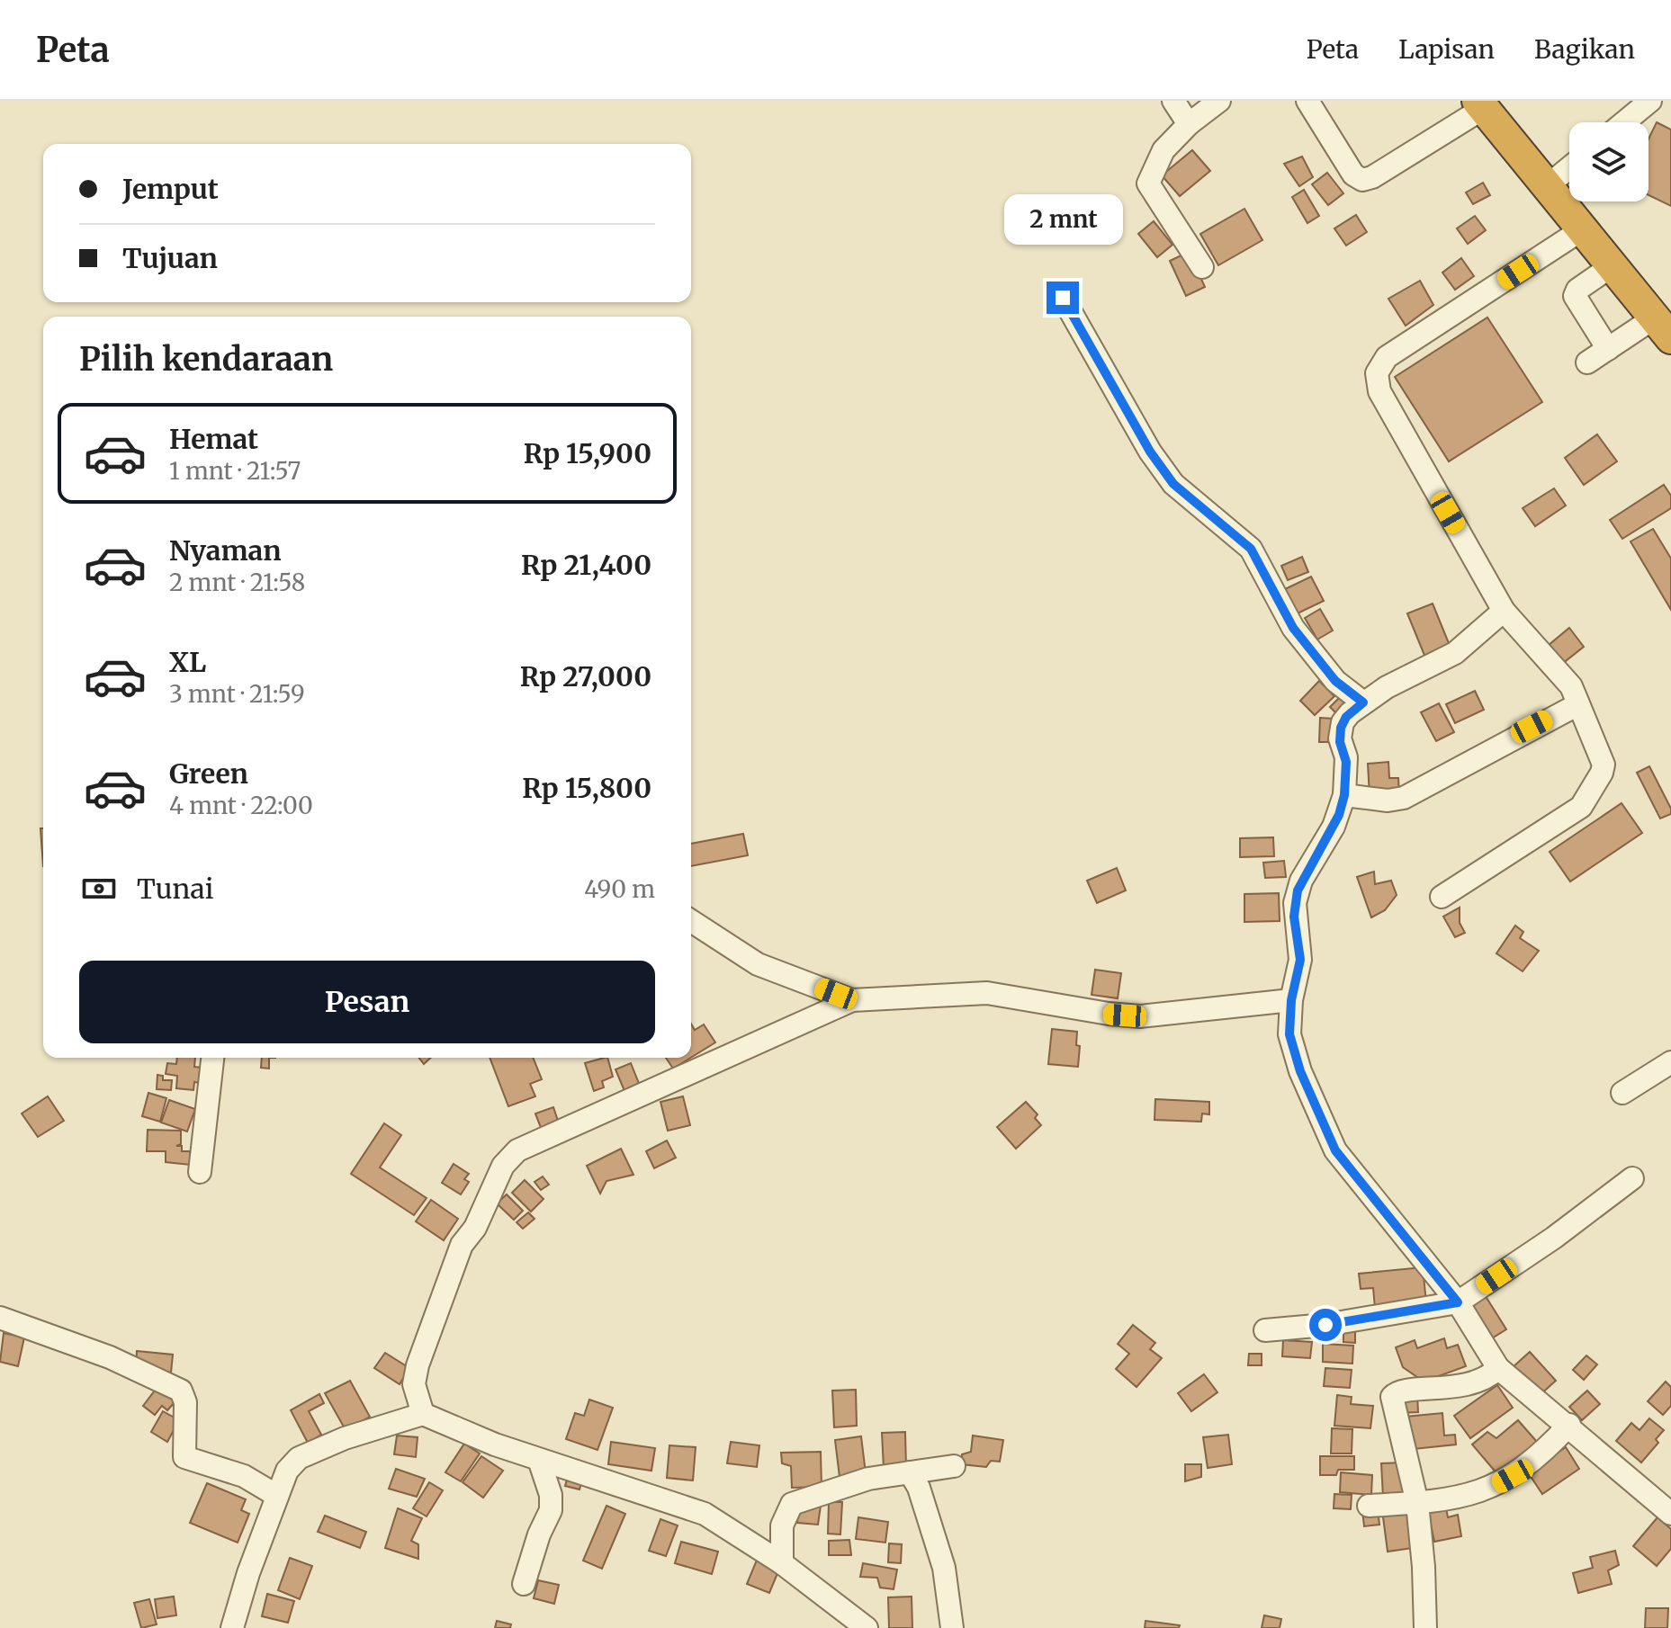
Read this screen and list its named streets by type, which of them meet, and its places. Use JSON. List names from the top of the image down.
{
  "page": {
    "header": "Peta",
    "nav": ["Peta", "Lapisan", "Bagikan"],
    "banner": ["Jemput", "Tujuan"],
    "bubble": "2 mnt",
    "heading": "Pilih kendaraan",
    "list": [
      {
        "name": "Hemat",
        "note": "1 mnt · 21:57",
        "value": "Rp 15,900"
      },
      {
        "name": "Nyaman",
        "note": "2 mnt · 21:58",
        "value": "Rp 21,400"
      },
      {
        "name": "XL",
        "note": "3 mnt · 21:59",
        "value": "Rp 27,000"
      },
      {
        "name": "Green",
        "note": "4 mnt · 22:00",
        "value": "Rp 15,800"
      }
    ],
    "pay": ["Tunai", "490 m"],
    "buttons": "Pesan"
  }
}
